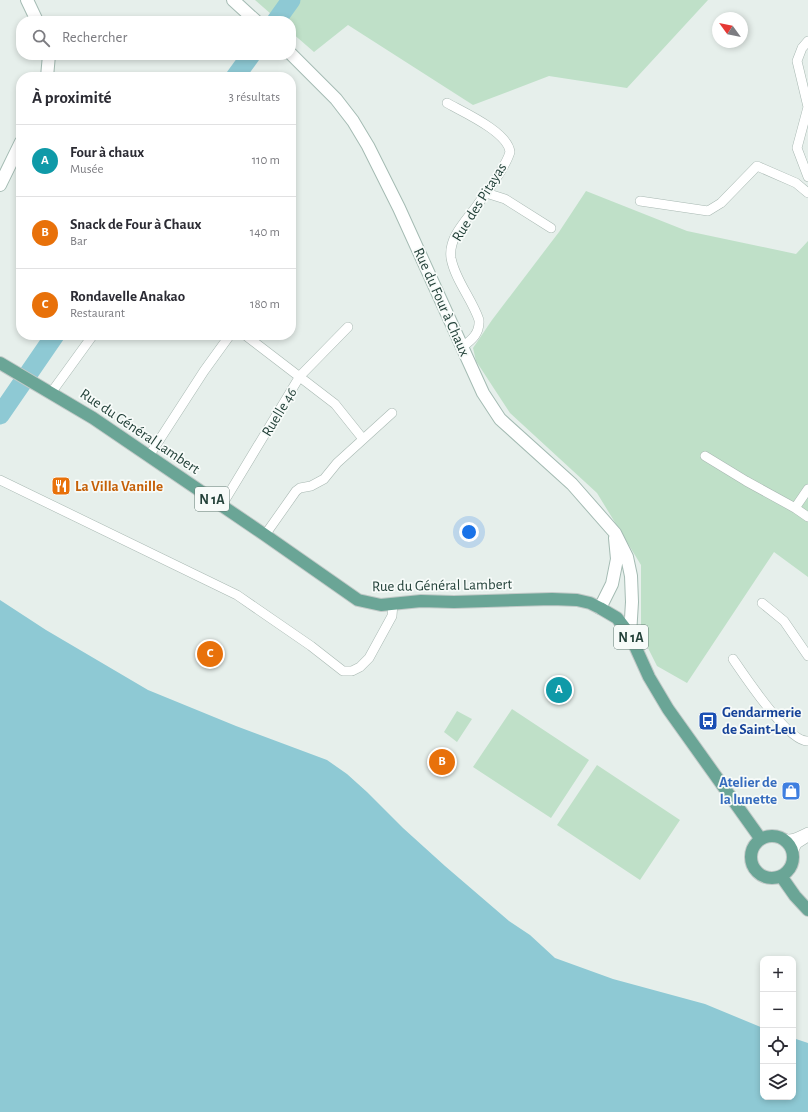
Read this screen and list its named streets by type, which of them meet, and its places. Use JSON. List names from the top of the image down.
{
  "streets": {
    "main road": ["Rue du Four à Chaux", "Rue du Général Lambert", "N 1A"],
    "street": ["Rue des Pitayas", "Ruelle 46"]
  },
  "crossings": [
    ["Rue des Pitayas", "Rue du Four à Chaux"],
    ["Rue du Four à Chaux", "Rue du Général Lambert"],
    ["Ruelle 46", "Rue du Général Lambert"]
  ],
  "places": {
    "restaurant": ["La Villa Vanille"],
    "bus stop": ["Gendarmerie de Saint-Leu"],
    "shop": ["Atelier de la lunette"]
  },
  "north": "top left",
  "page": {
    "search": "Rechercher",
    "heading": ["À proximité", "3 résultats"],
    "list": [
      {
        "mark": "A",
        "name": "Four à chaux",
        "note": "Musée",
        "value": "110 m"
      },
      {
        "mark": "B",
        "name": "Snack de Four à Chaux",
        "note": "Bar",
        "value": "140 m"
      },
      {
        "mark": "C",
        "name": "Rondavelle Anakao",
        "note": "Restaurant",
        "value": "180 m"
      }
    ],
    "pins": ["C", "A", "B"],
    "map_buttons": ["+", "−"]
  }
}
